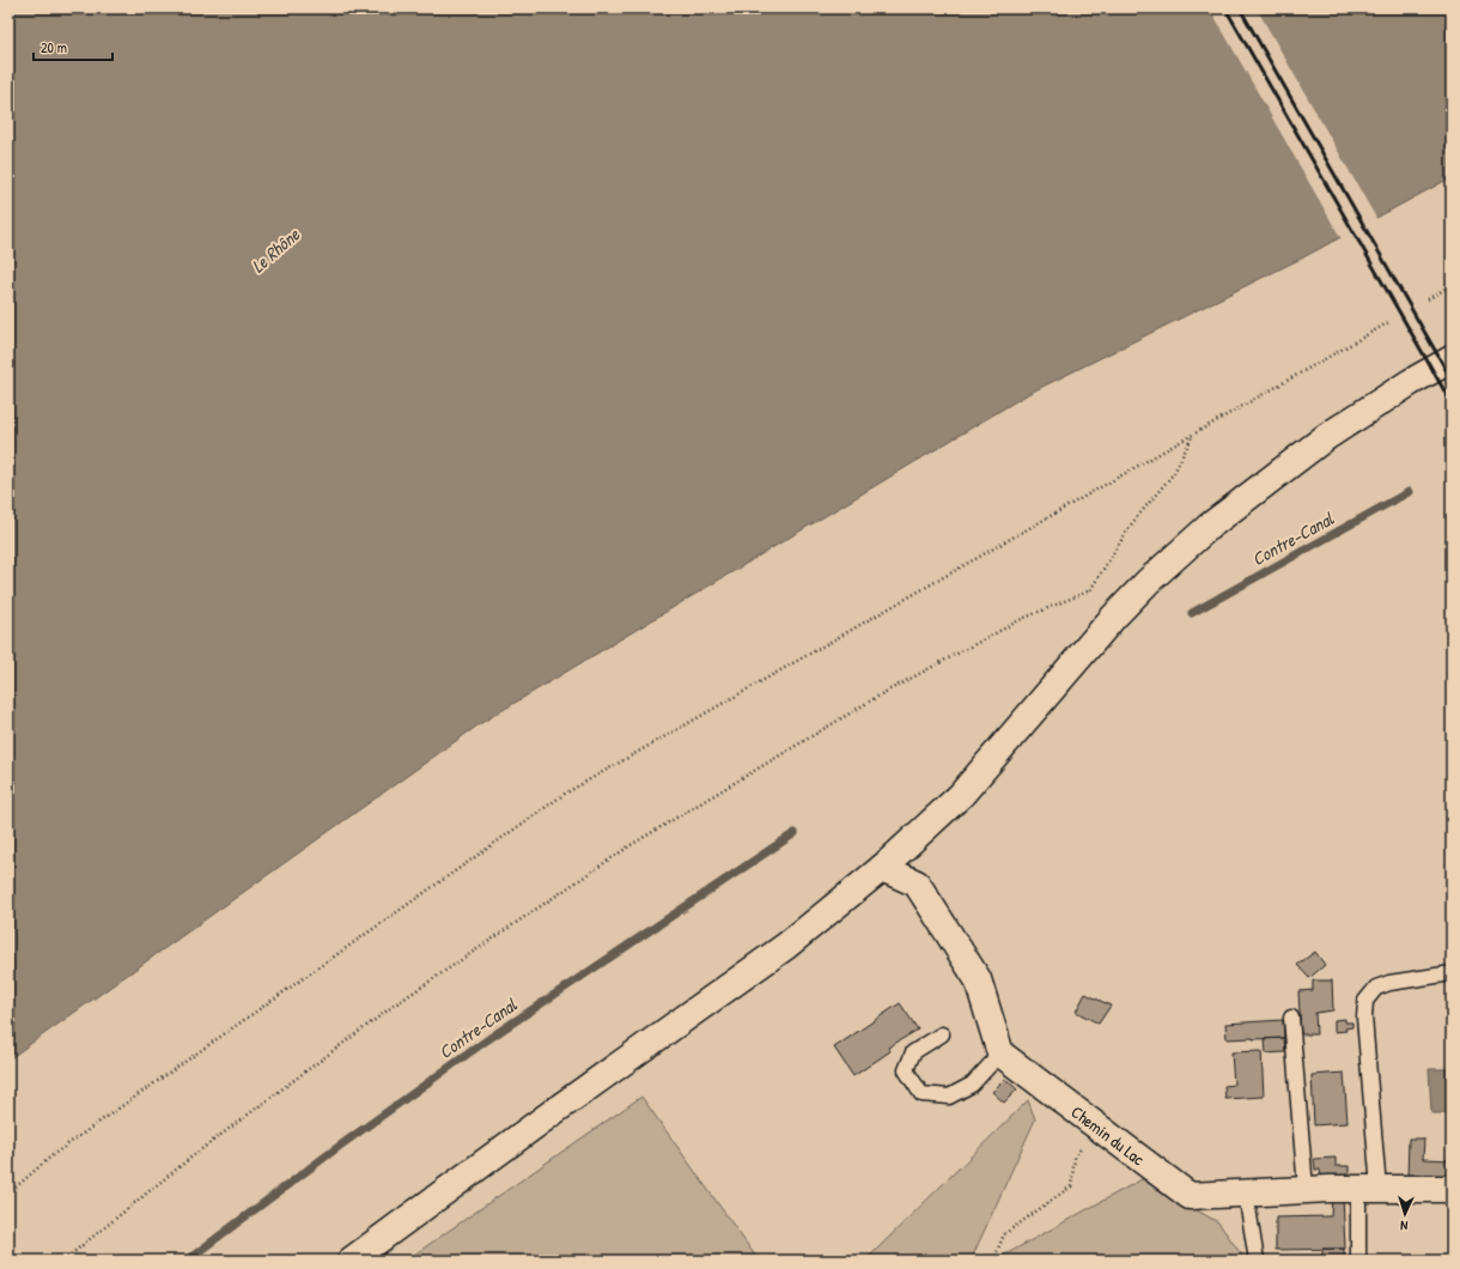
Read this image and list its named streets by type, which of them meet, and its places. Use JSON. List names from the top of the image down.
{
  "streets": {
    "main road": ["Chemin du Lac"]
  },
  "water": ["Le Rhône", "Contre-Canal"],
  "scale_bar": "20 m",
  "north": "bottom"
}
